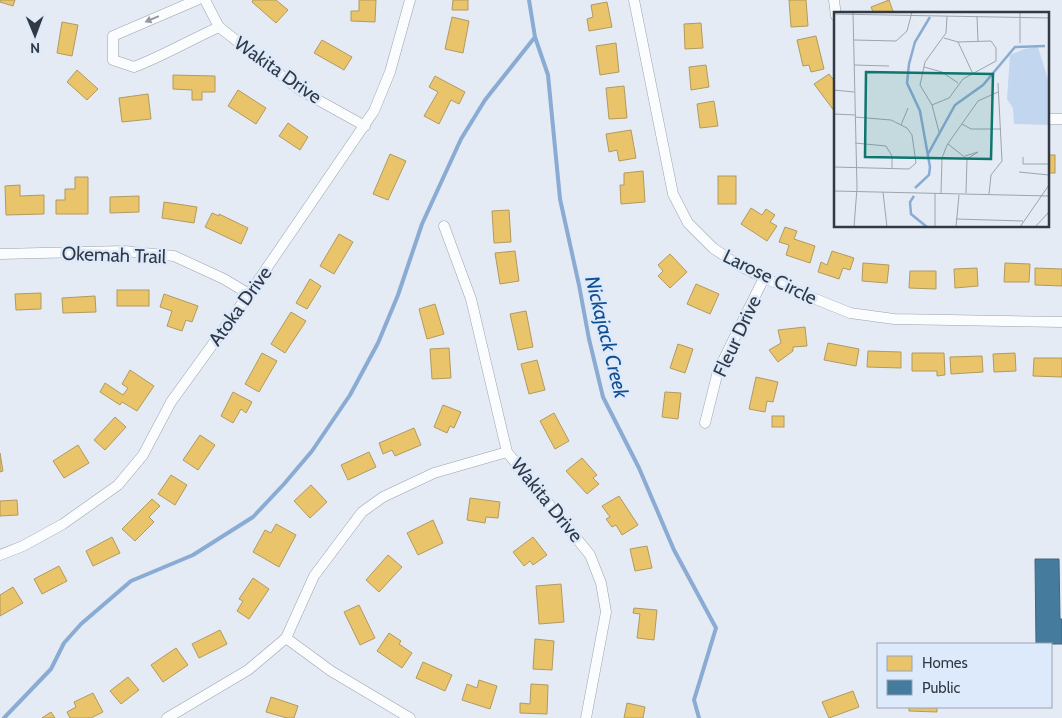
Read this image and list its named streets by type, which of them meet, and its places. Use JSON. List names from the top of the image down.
{
  "streets": {
    "street": [
      "Wakita Drive",
      "Okemah Trail",
      "Larose Circle",
      "Atoka Drive",
      "Fleur Drive"
    ]
  },
  "crossings": [
    ["Wakita Drive", "Atoka Drive"],
    ["Okemah Trail", "Atoka Drive"],
    ["Larose Circle", "Fleur Drive"]
  ],
  "water": ["Nickajack Creek"],
  "legend": ["Homes", "Public"],
  "north": "bottom"
}
